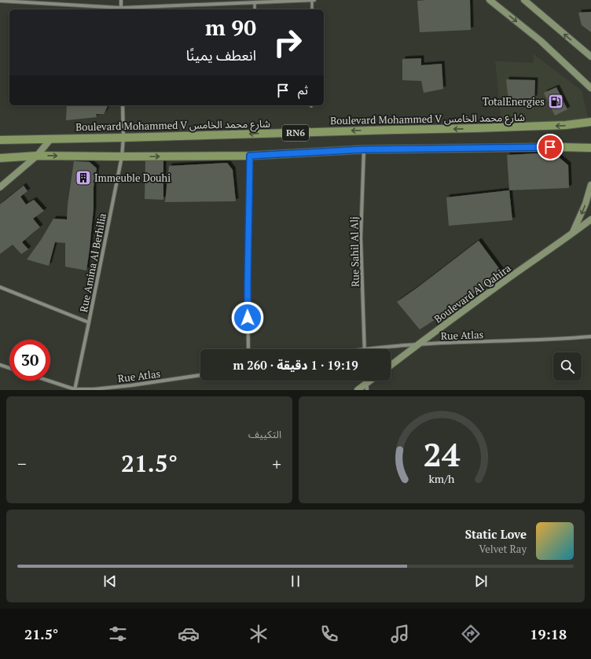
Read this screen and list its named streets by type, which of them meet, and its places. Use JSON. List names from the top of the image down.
{
  "streets": {
    "main road": ["Boulevard Mohammed V شارع محمد الخامس", "RN6", "Boulevard Al Qahira"],
    "street": ["Rue Sahil Al Alj", "Rue Amina Al Berhilia", "Rue Atlas"]
  },
  "crossings": [
    ["Boulevard Mohammed V شارع محمد الخامس", "Rue Amina Al Berhilia"],
    ["RN6", "Rue Sahil Al Alj"],
    ["RN6", "Rue Amina Al Berhilia"],
    ["Rue Sahil Al Alj", "Rue Atlas"],
    ["Rue Amina Al Berhilia", "Rue Atlas"],
    ["Boulevard Al Qahira", "Rue Atlas"]
  ],
  "places": {
    "fuel station": ["TotalEnergies"],
    "building": ["Immeuble Douhi"]
  },
  "page": {
    "turn": ["90 m", "انعطف يمينًا"],
    "then": "ثم",
    "limit": "30",
    "trip": "19:19 · 1 دقيقة · 260 m",
    "tile": "التكييف",
    "heat": ["−", "21.5°", "+"],
    "song": ["Static Love", "Velvet Ray"],
    "tabs": ["19:18", "21.5°"],
    "gauge": ["24", "km/h"]
  }
}
